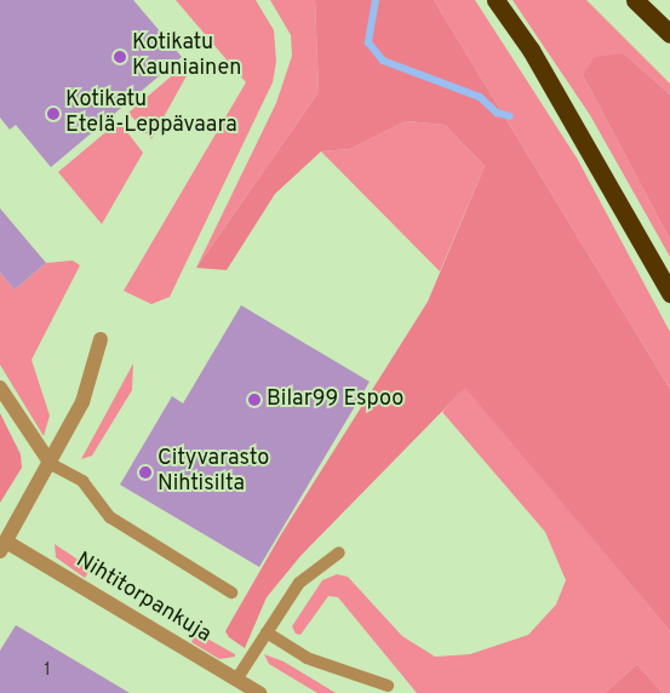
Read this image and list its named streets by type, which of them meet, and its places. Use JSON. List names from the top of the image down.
{
  "streets": {
    "street": ["Nihtitorpankuja"]
  },
  "places": [
    "Kotikatu Kauniainen",
    "Kotikatu Etelä-Leppävaara",
    "Bilar99 Espoo",
    "Cityvarasto Nihtisilta"
  ],
  "house_numbers": ["1"]
}
